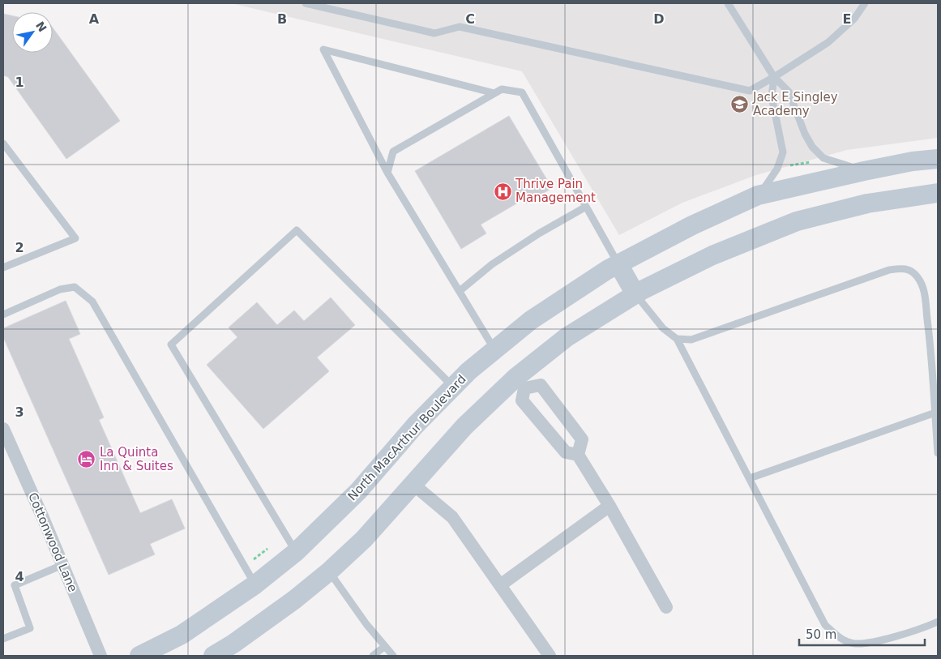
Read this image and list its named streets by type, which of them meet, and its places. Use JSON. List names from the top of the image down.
{
  "streets": {
    "main road": ["North MacArthur Boulevard"],
    "street": ["Cottonwood Lane"]
  },
  "places": {
    "school or university": ["Jack E Singley Academy"],
    "hospital": ["Thrive Pain Management"],
    "hotel": ["La Quinta Inn & Suites"]
  },
  "scale_bar": "50 m",
  "north": "top right",
  "grid": {
    "columns": [
      "A",
      "B",
      "C",
      "D",
      "E"
    ],
    "rows": [
      "1",
      "2",
      "3",
      "4"
    ]
  }
}
